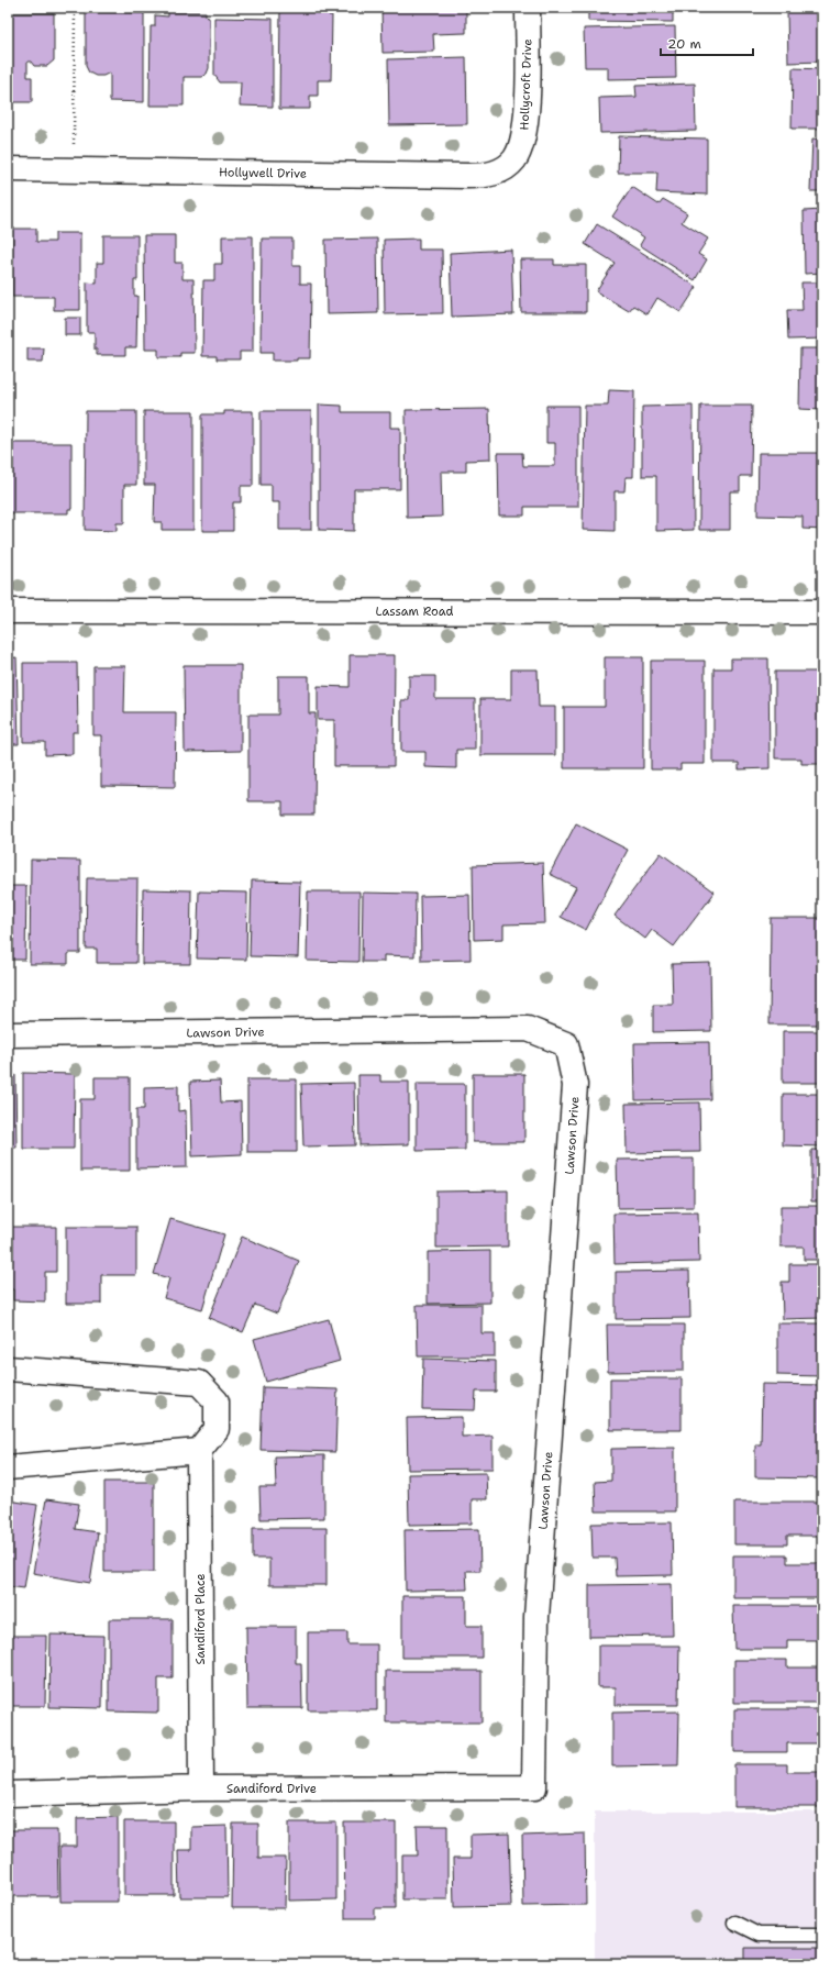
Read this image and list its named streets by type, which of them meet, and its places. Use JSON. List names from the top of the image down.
{
  "streets": {
    "street": [
      "Hollycroft Drive",
      "Hollywell Drive",
      "Lassam Road",
      "Lawson Drive",
      "Sandiford Place",
      "Sandiford Drive"
    ]
  },
  "crossings": [
    ["Hollycroft Drive", "Hollywell Drive"],
    ["Lawson Drive", "Sandiford Drive"],
    ["Sandiford Place", "Sandiford Drive"]
  ],
  "scale_bar": "20 m"
}
